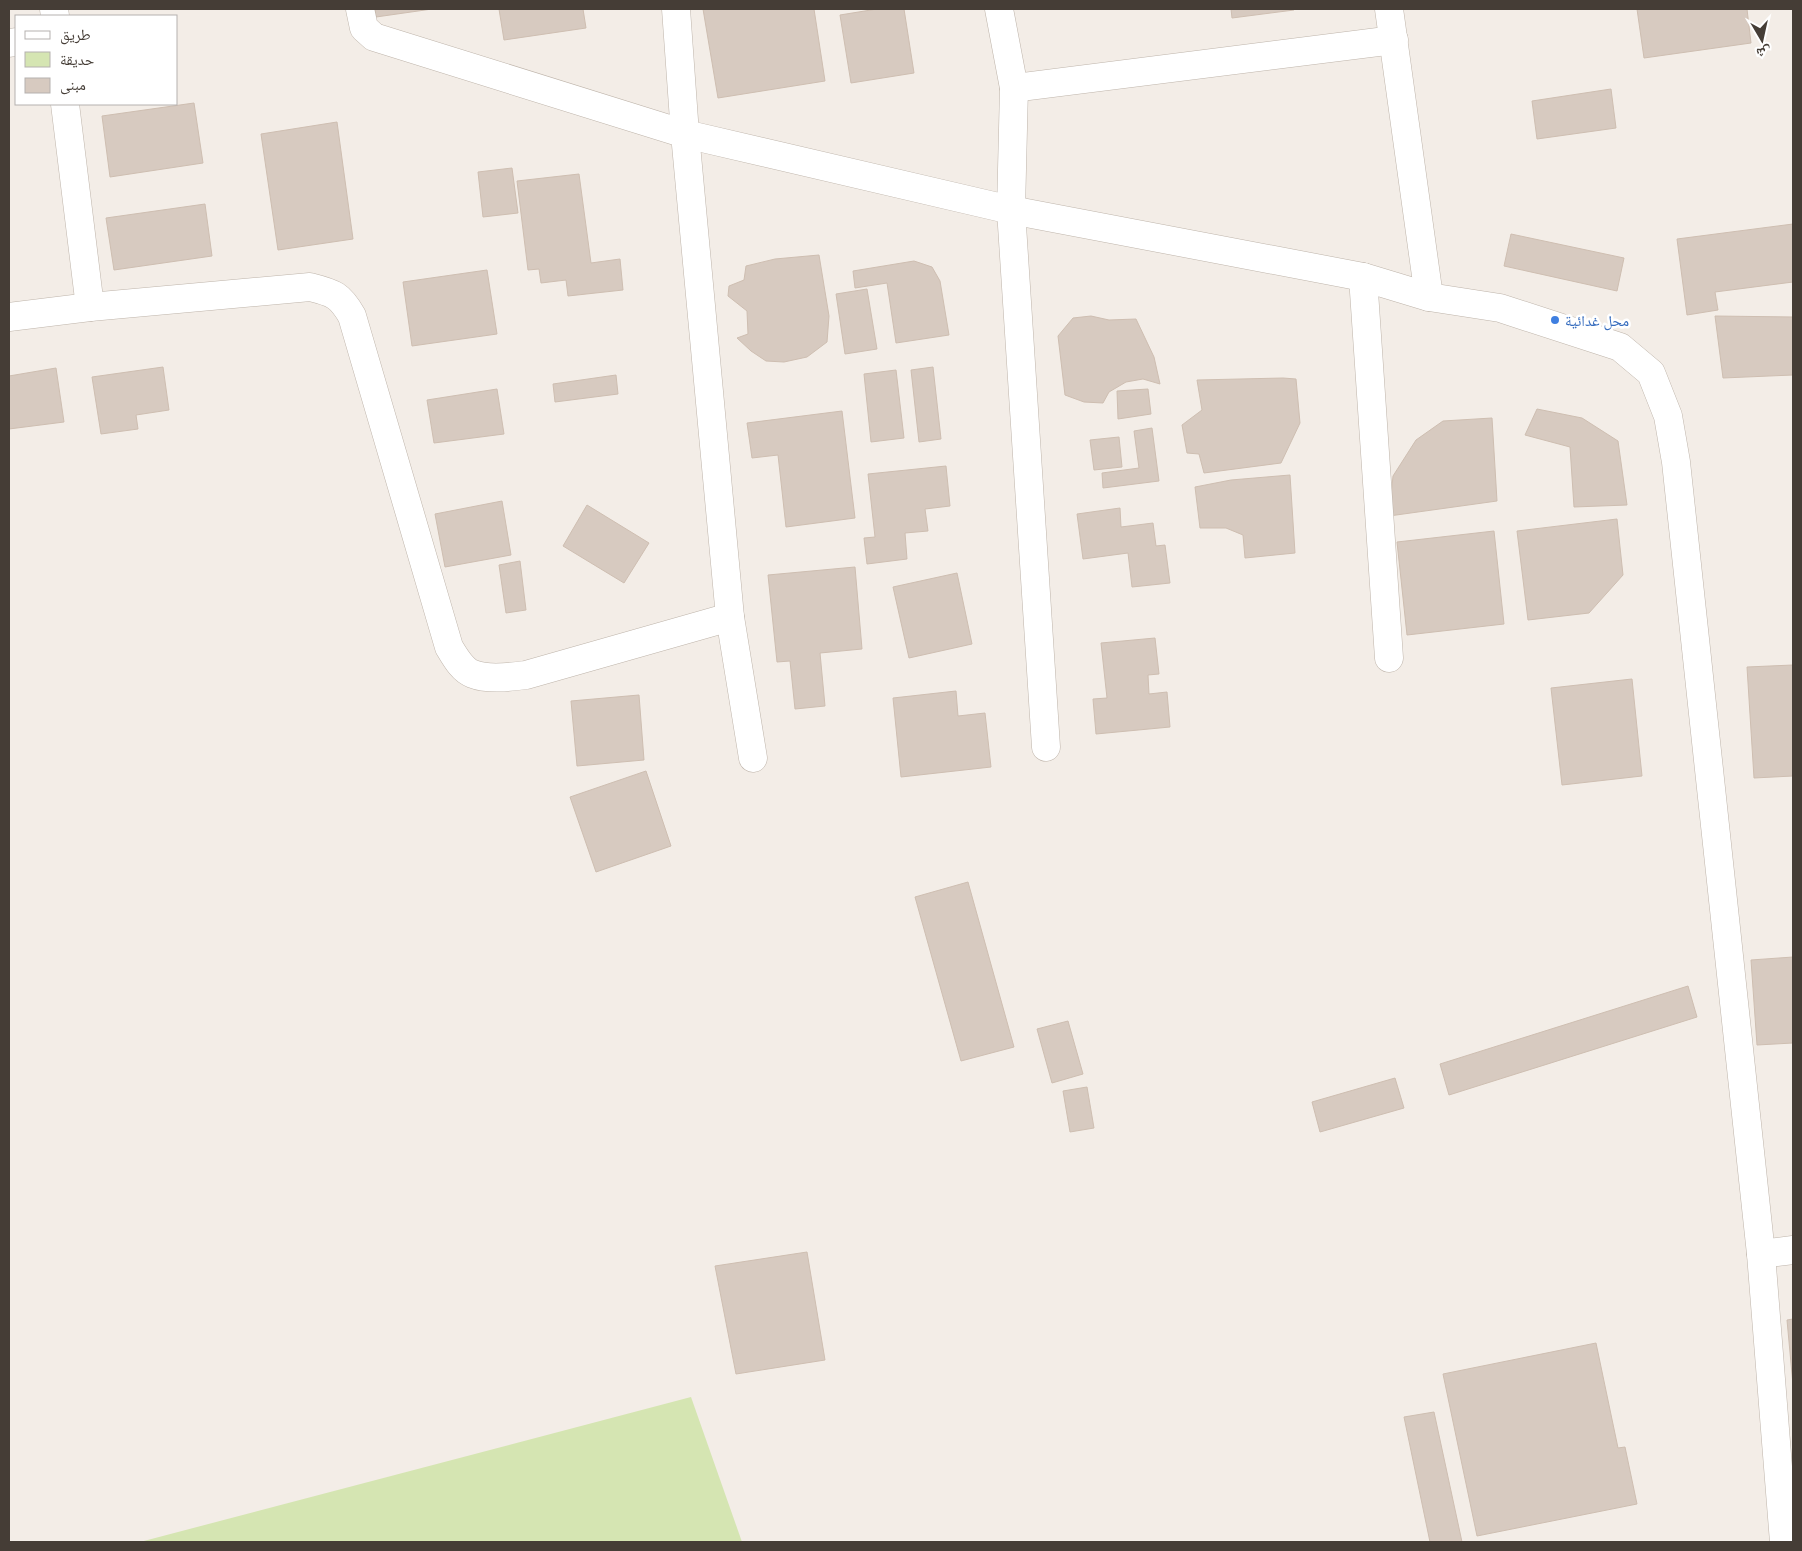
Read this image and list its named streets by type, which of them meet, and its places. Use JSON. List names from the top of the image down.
{
  "places": ["محل غدائية"],
  "legend": ["طريق", "حديقة", "مبنى"],
  "north": "bottom"
}
